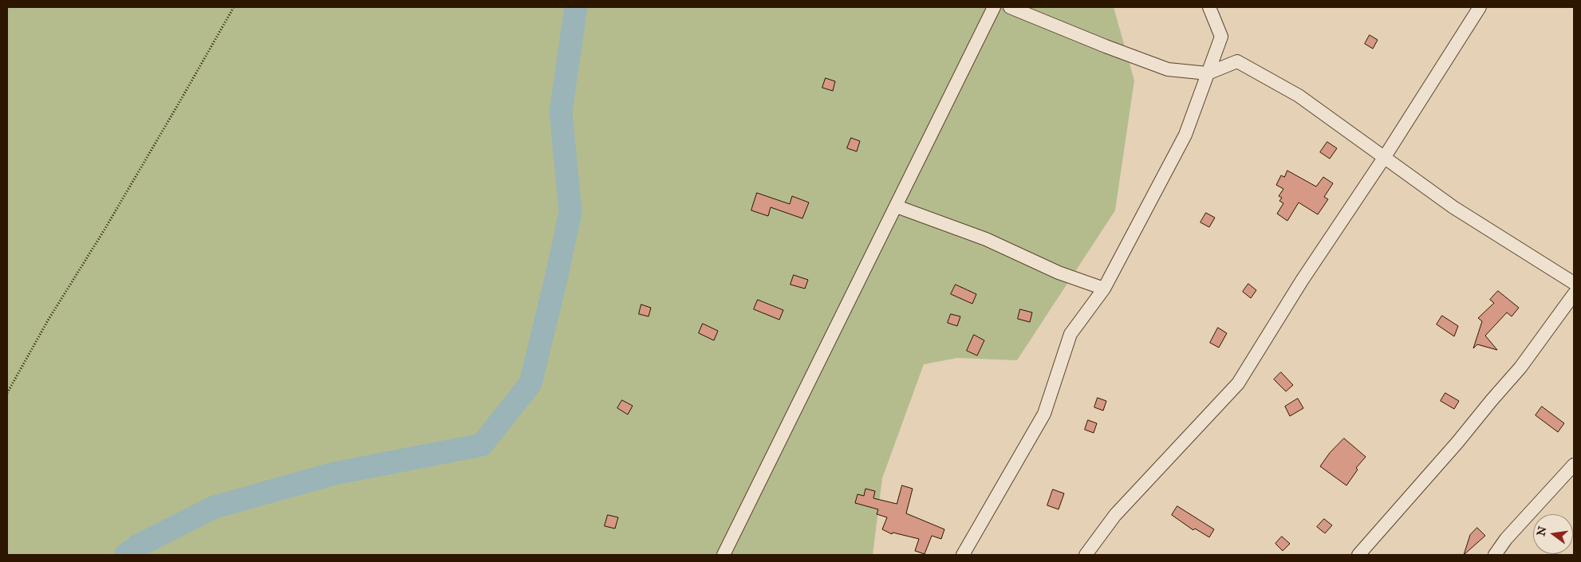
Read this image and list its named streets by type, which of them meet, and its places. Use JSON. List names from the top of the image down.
{
  "north": "left"
}
